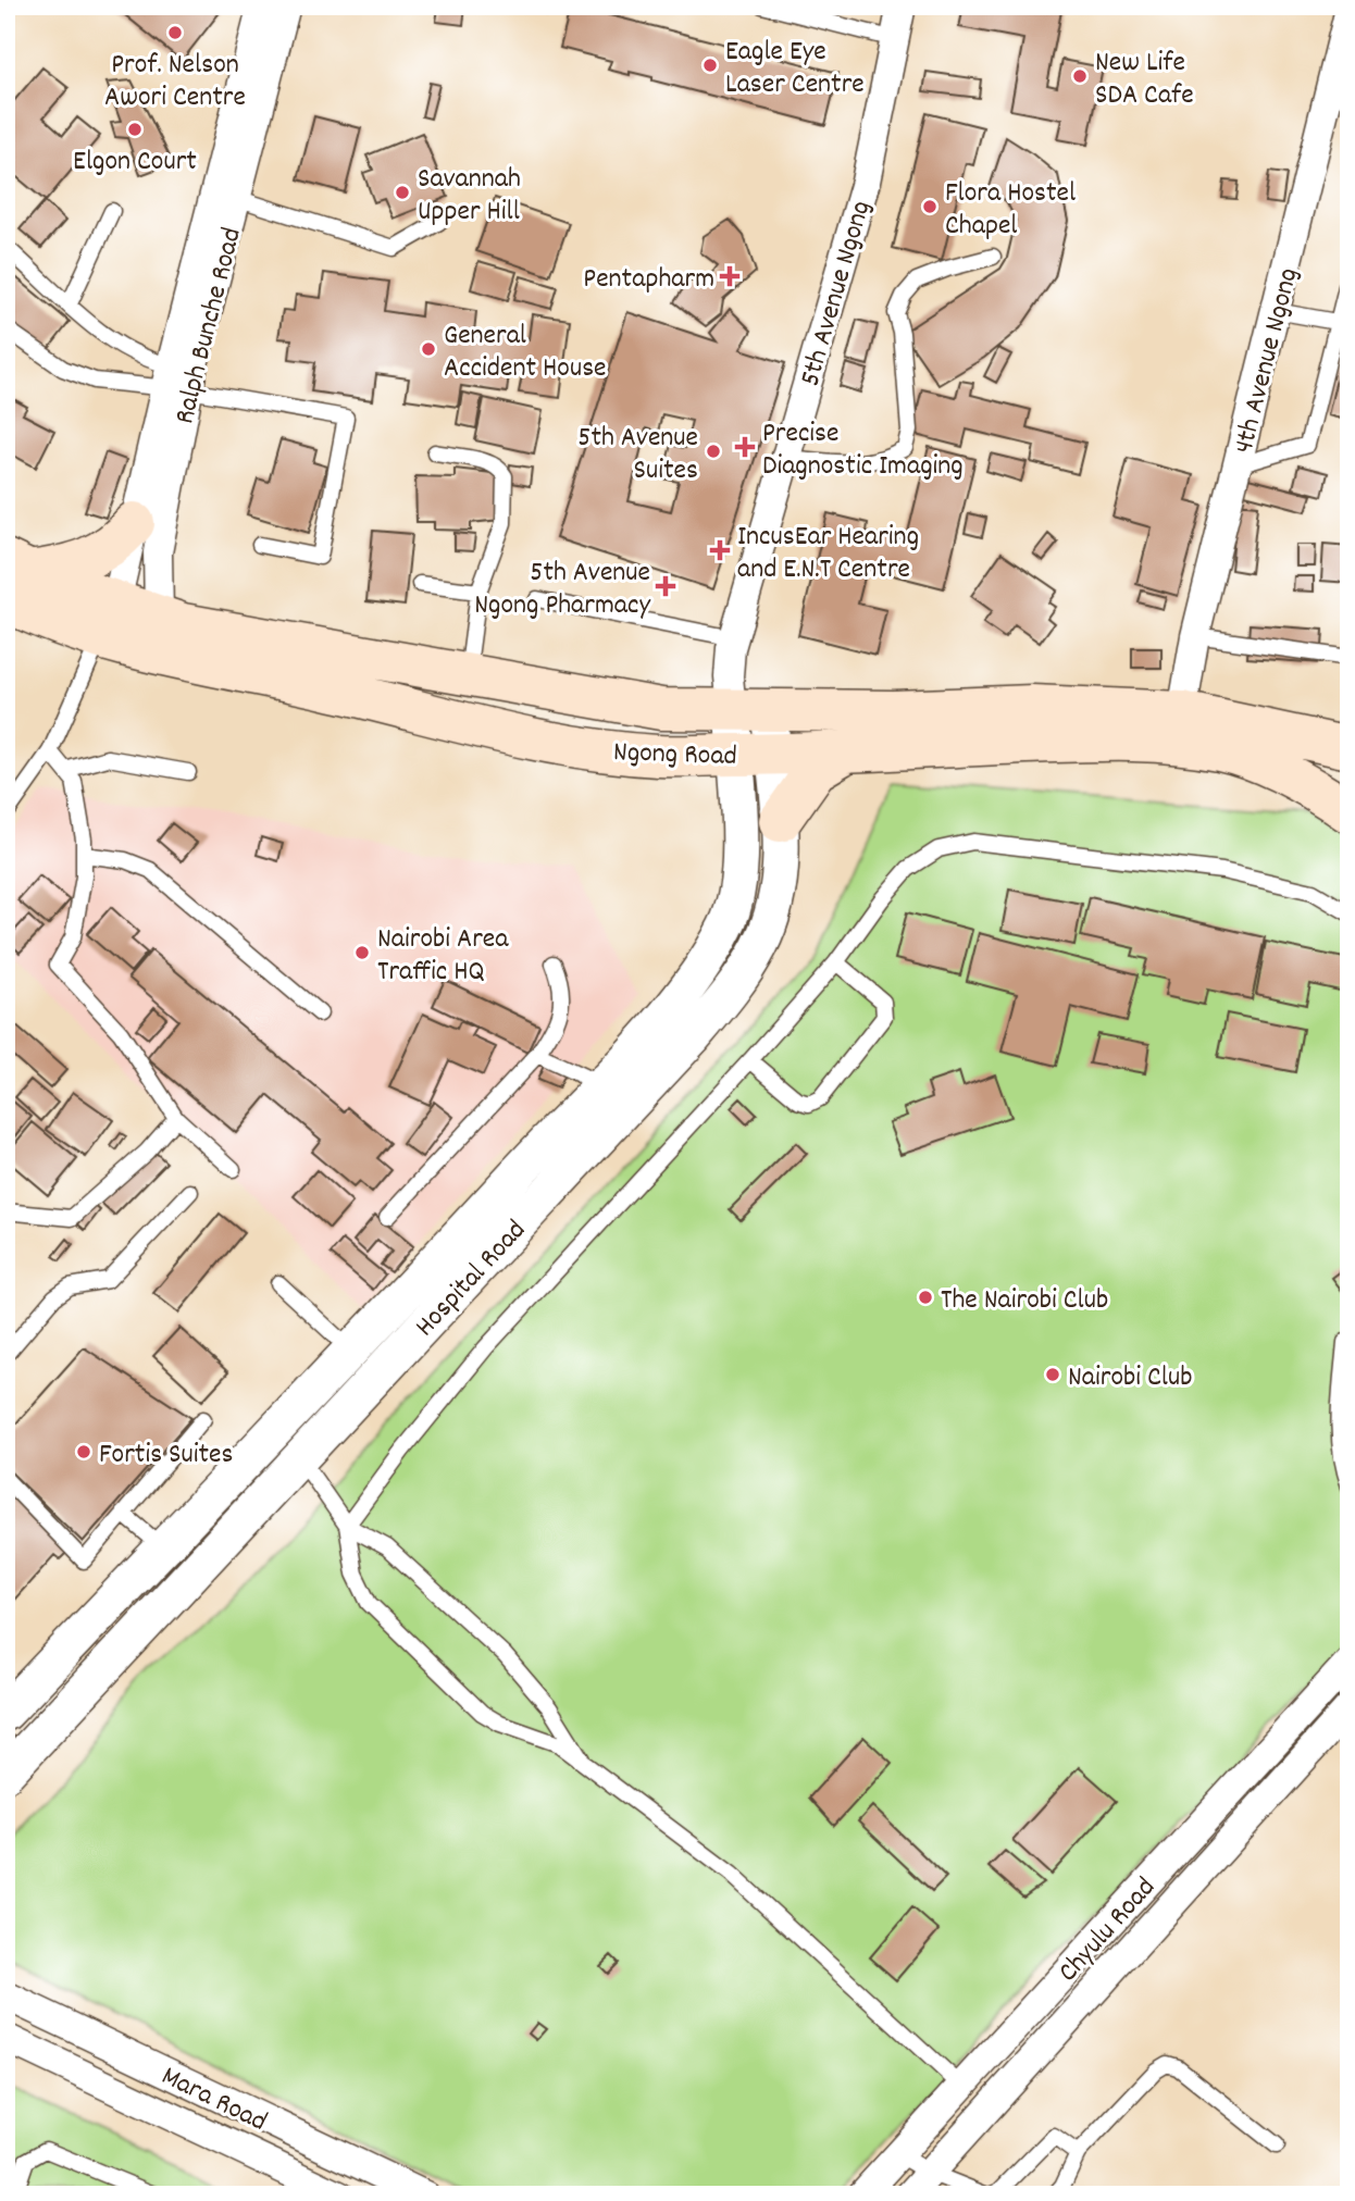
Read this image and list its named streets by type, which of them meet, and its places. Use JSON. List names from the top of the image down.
{
  "streets": {
    "main road": ["Ngong Road"],
    "street": [
      "5th Avenue Ngong",
      "Ralph Bunche Road",
      "4th Avenue Ngong",
      "Hospital Road",
      "Chyulu Road",
      "Mara Road"
    ]
  },
  "crossings": [
    ["5th Avenue Ngong", "Ngong Road"],
    ["5th Avenue Ngong", "Hospital Road"],
    ["Ralph Bunche Road", "Ngong Road"],
    ["4th Avenue Ngong", "Ngong Road"],
    ["Ngong Road", "Hospital Road"]
  ],
  "places": {
    "other": [
      "Prof. Nelson Awori Centre",
      "Eagle Eye Laser Centre",
      "New Life SDA Cafe",
      "Elgon Court",
      "Savannah Upper Hill",
      "Flora Hostel Chapel",
      "General Accident House",
      "5th Avenue Suites",
      "Nairobi Area Traffic HQ",
      "The Nairobi Club",
      "Nairobi Club",
      "Fortis Suites"
    ],
    "health": [
      "Pentapharm",
      "Precise Diagnostic Imaging",
      "IncusEar Hearing and E.N.T Centre",
      "5th Avenue Ngong Pharmacy"
    ]
  }
}
